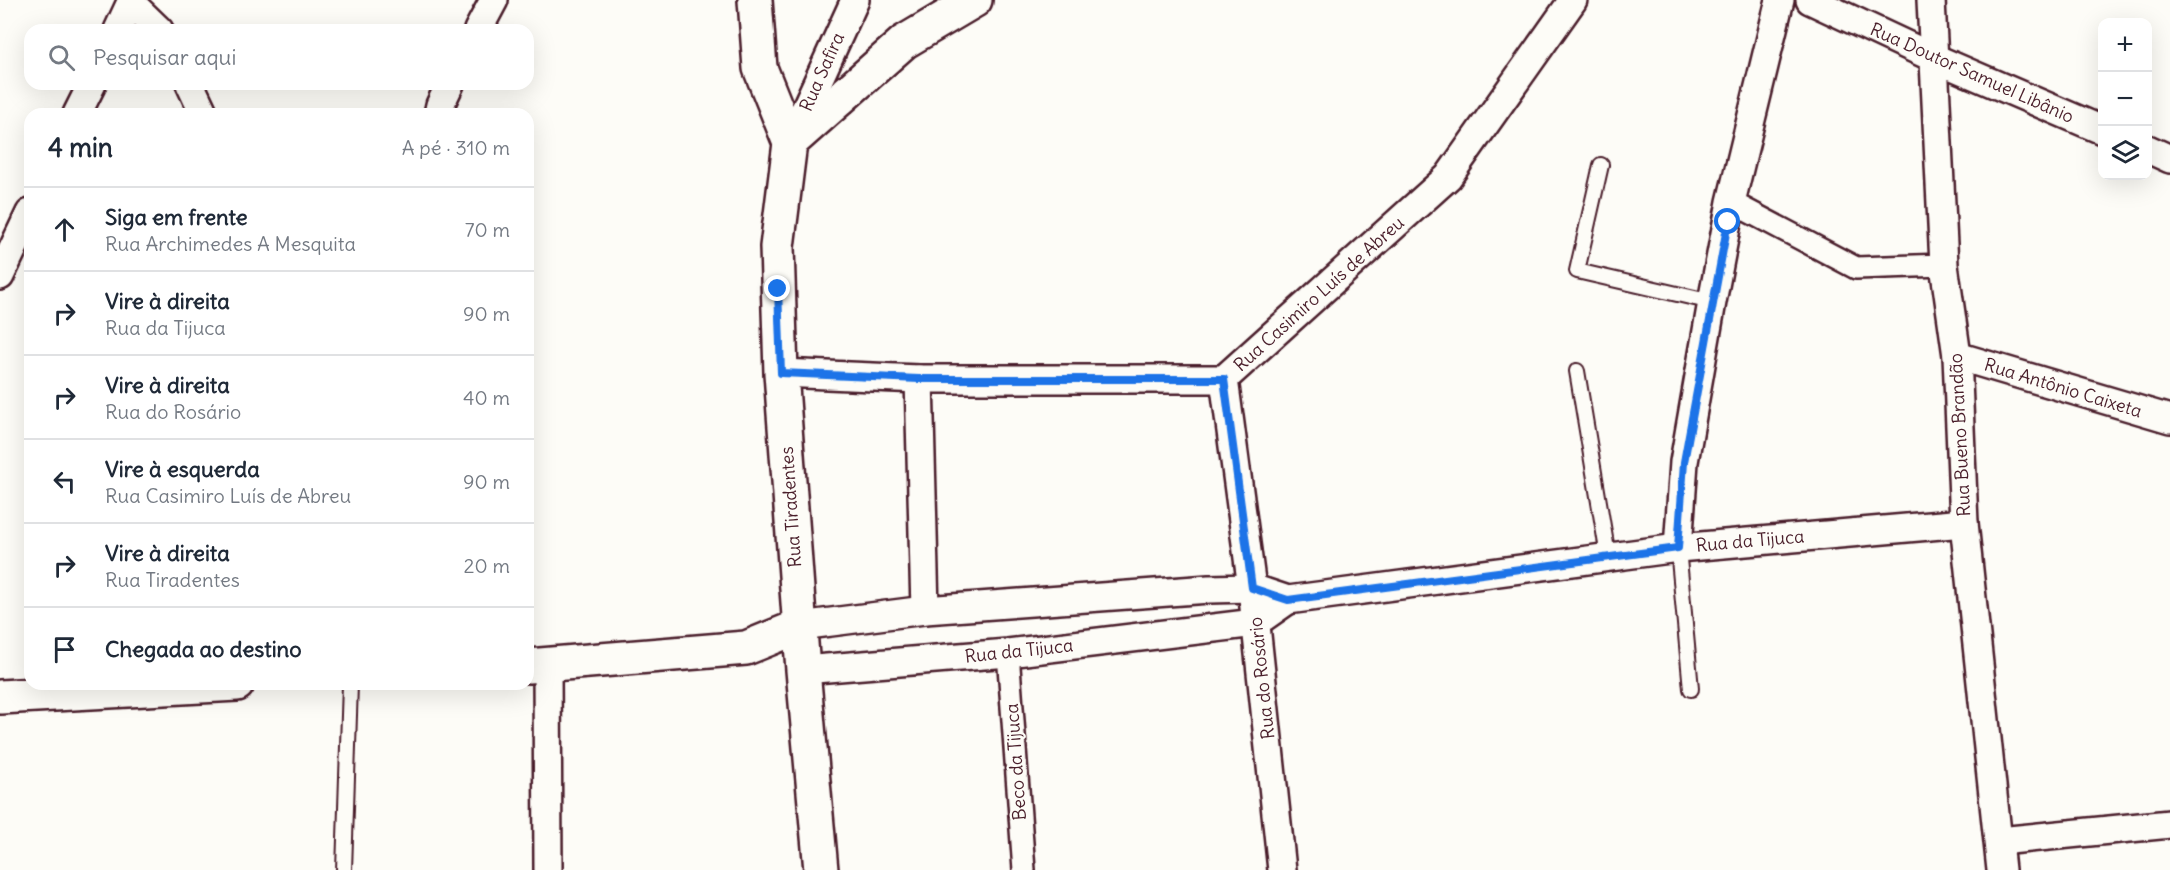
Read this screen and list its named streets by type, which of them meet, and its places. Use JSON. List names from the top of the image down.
{
  "streets": {
    "street": [
      "Rua Safira",
      "Rua Doutor Samuel Libânio",
      "Rua Casimiro Luís de Abreu",
      "Rua Antônio Caixeta",
      "Rua Bueno Brandão",
      "Rua Tiradentes",
      "Rua da Tijuca",
      "Rua do Rosário",
      "Beco da Tijuca"
    ]
  },
  "crossings": [
    ["Rua Safira", "Rua Tiradentes"],
    ["Rua Doutor Samuel Libânio", "Rua Bueno Brandão"],
    ["Rua Casimiro Luís de Abreu", "Rua Tiradentes"],
    ["Rua Casimiro Luís de Abreu", "Rua do Rosário"],
    ["Rua Antônio Caixeta", "Rua Bueno Brandão"],
    ["Rua Bueno Brandão", "Rua da Tijuca"],
    ["Rua Tiradentes", "Rua da Tijuca"],
    ["Rua da Tijuca", "Rua do Rosário"],
    ["Rua da Tijuca", "Beco da Tijuca"]
  ],
  "page": {
    "map_buttons": ["+", "−"],
    "search": "Pesquisar aqui",
    "heading": ["4 min", "A pé · 310 m"],
    "list": [
      ["Siga em frente", "Rua Archimedes A Mesquita", "70 m"],
      ["Vire à direita", "Rua da Tijuca", "90 m"],
      ["Vire à direita", "Rua do Rosário", "40 m"],
      ["Vire à esquerda", "Rua Casimiro Luís de Abreu", "90 m"],
      ["Vire à direita", "Rua Tiradentes", "20 m"],
      "Chegada ao destino"
    ]
  }
}
